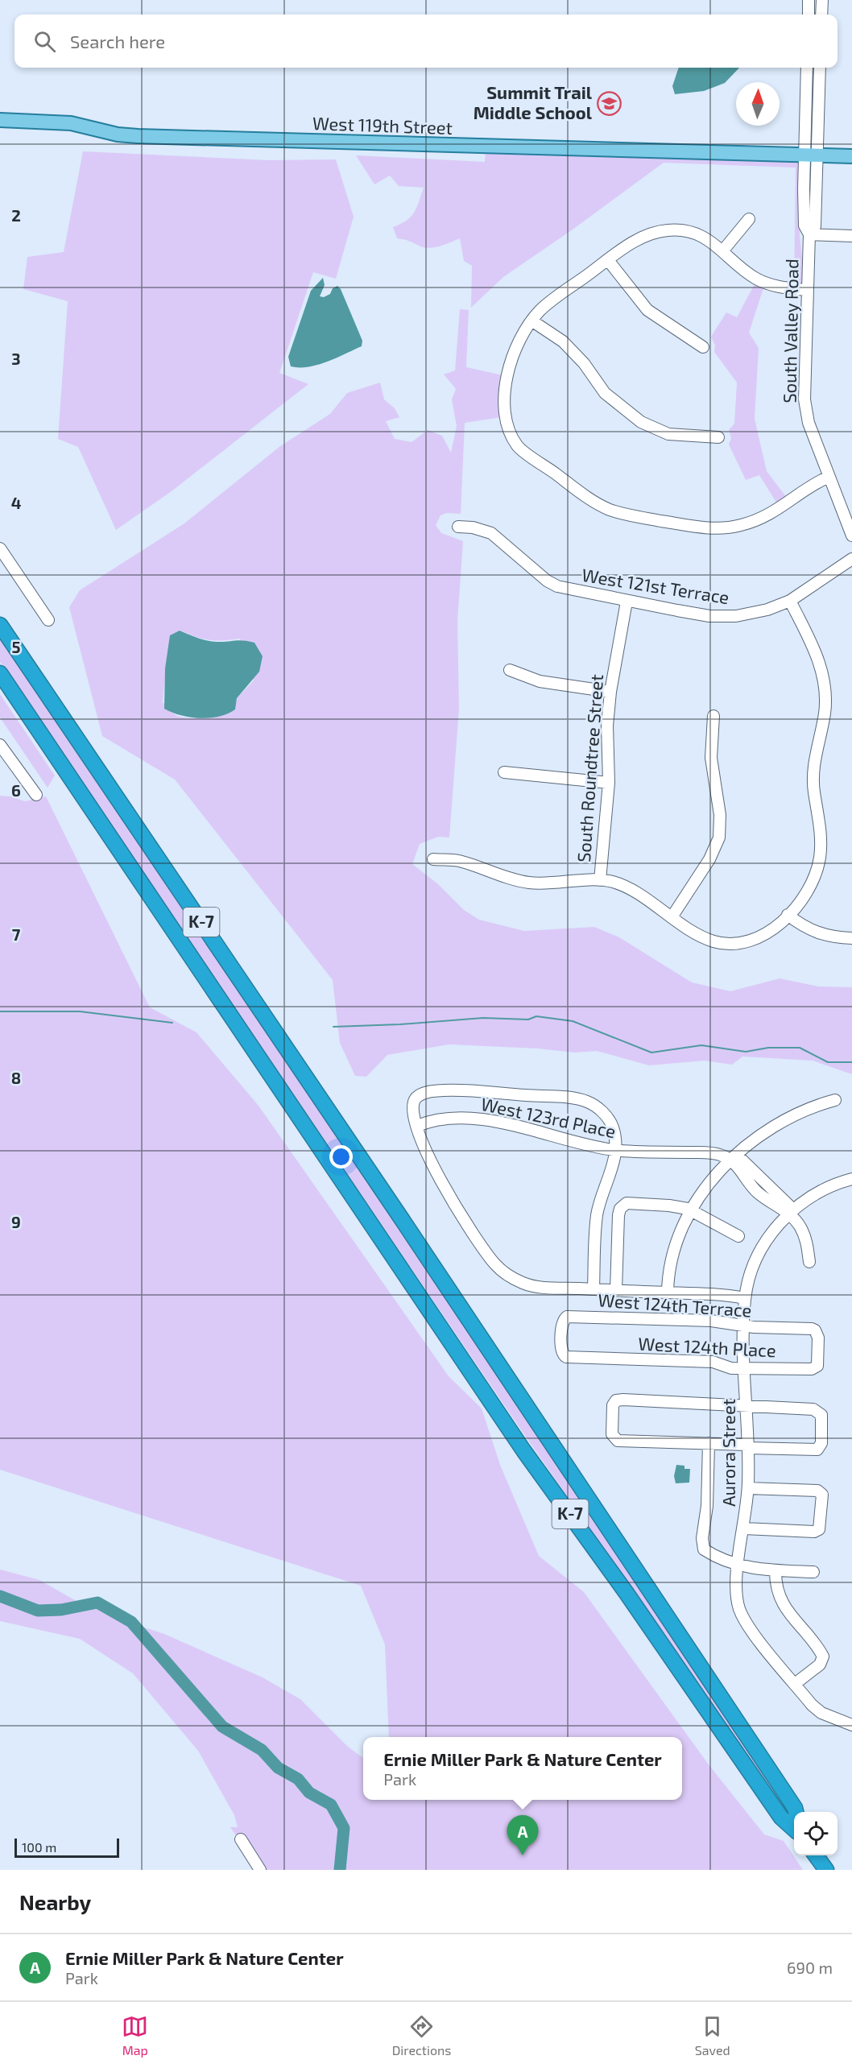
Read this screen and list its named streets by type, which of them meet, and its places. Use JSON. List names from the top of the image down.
{
  "streets": {
    "highway": ["K-7"],
    "main road": ["West 119th Street"],
    "street": [
      "South Valley Road",
      "West 121st Terrace",
      "South Roundtree Street",
      "West 123rd Place",
      "West 124th Terrace",
      "West 124th Place",
      "Aurora Street"
    ]
  },
  "crossings": [
    ["West 119th Street", "South Valley Road"],
    ["West 121st Terrace", "South Roundtree Street"],
    ["West 123rd Place", "Aurora Street"],
    ["West 124th Terrace", "West 124th Place"],
    ["West 124th Terrace", "Aurora Street"],
    ["West 124th Place", "Aurora Street"]
  ],
  "places": {
    "school or university": ["Summit Trail Middle School"]
  },
  "scale_bar": "100 m",
  "north": "top",
  "page": {
    "search": "Search here",
    "popup": ["Ernie Miller Park & Nature Center", "Park"],
    "pins": "A",
    "scale": "100 m",
    "heading": "Nearby",
    "list": [
      {
        "mark": "A",
        "name": "Ernie Miller Park & Nature Center",
        "note": "Park",
        "value": "690 m"
      }
    ],
    "nav": ["Map", "Directions", "Saved"]
  },
  "grid": {
    "rows": [
      "2",
      "3",
      "4",
      "5",
      "6",
      "7",
      "8",
      "9"
    ]
  }
}
